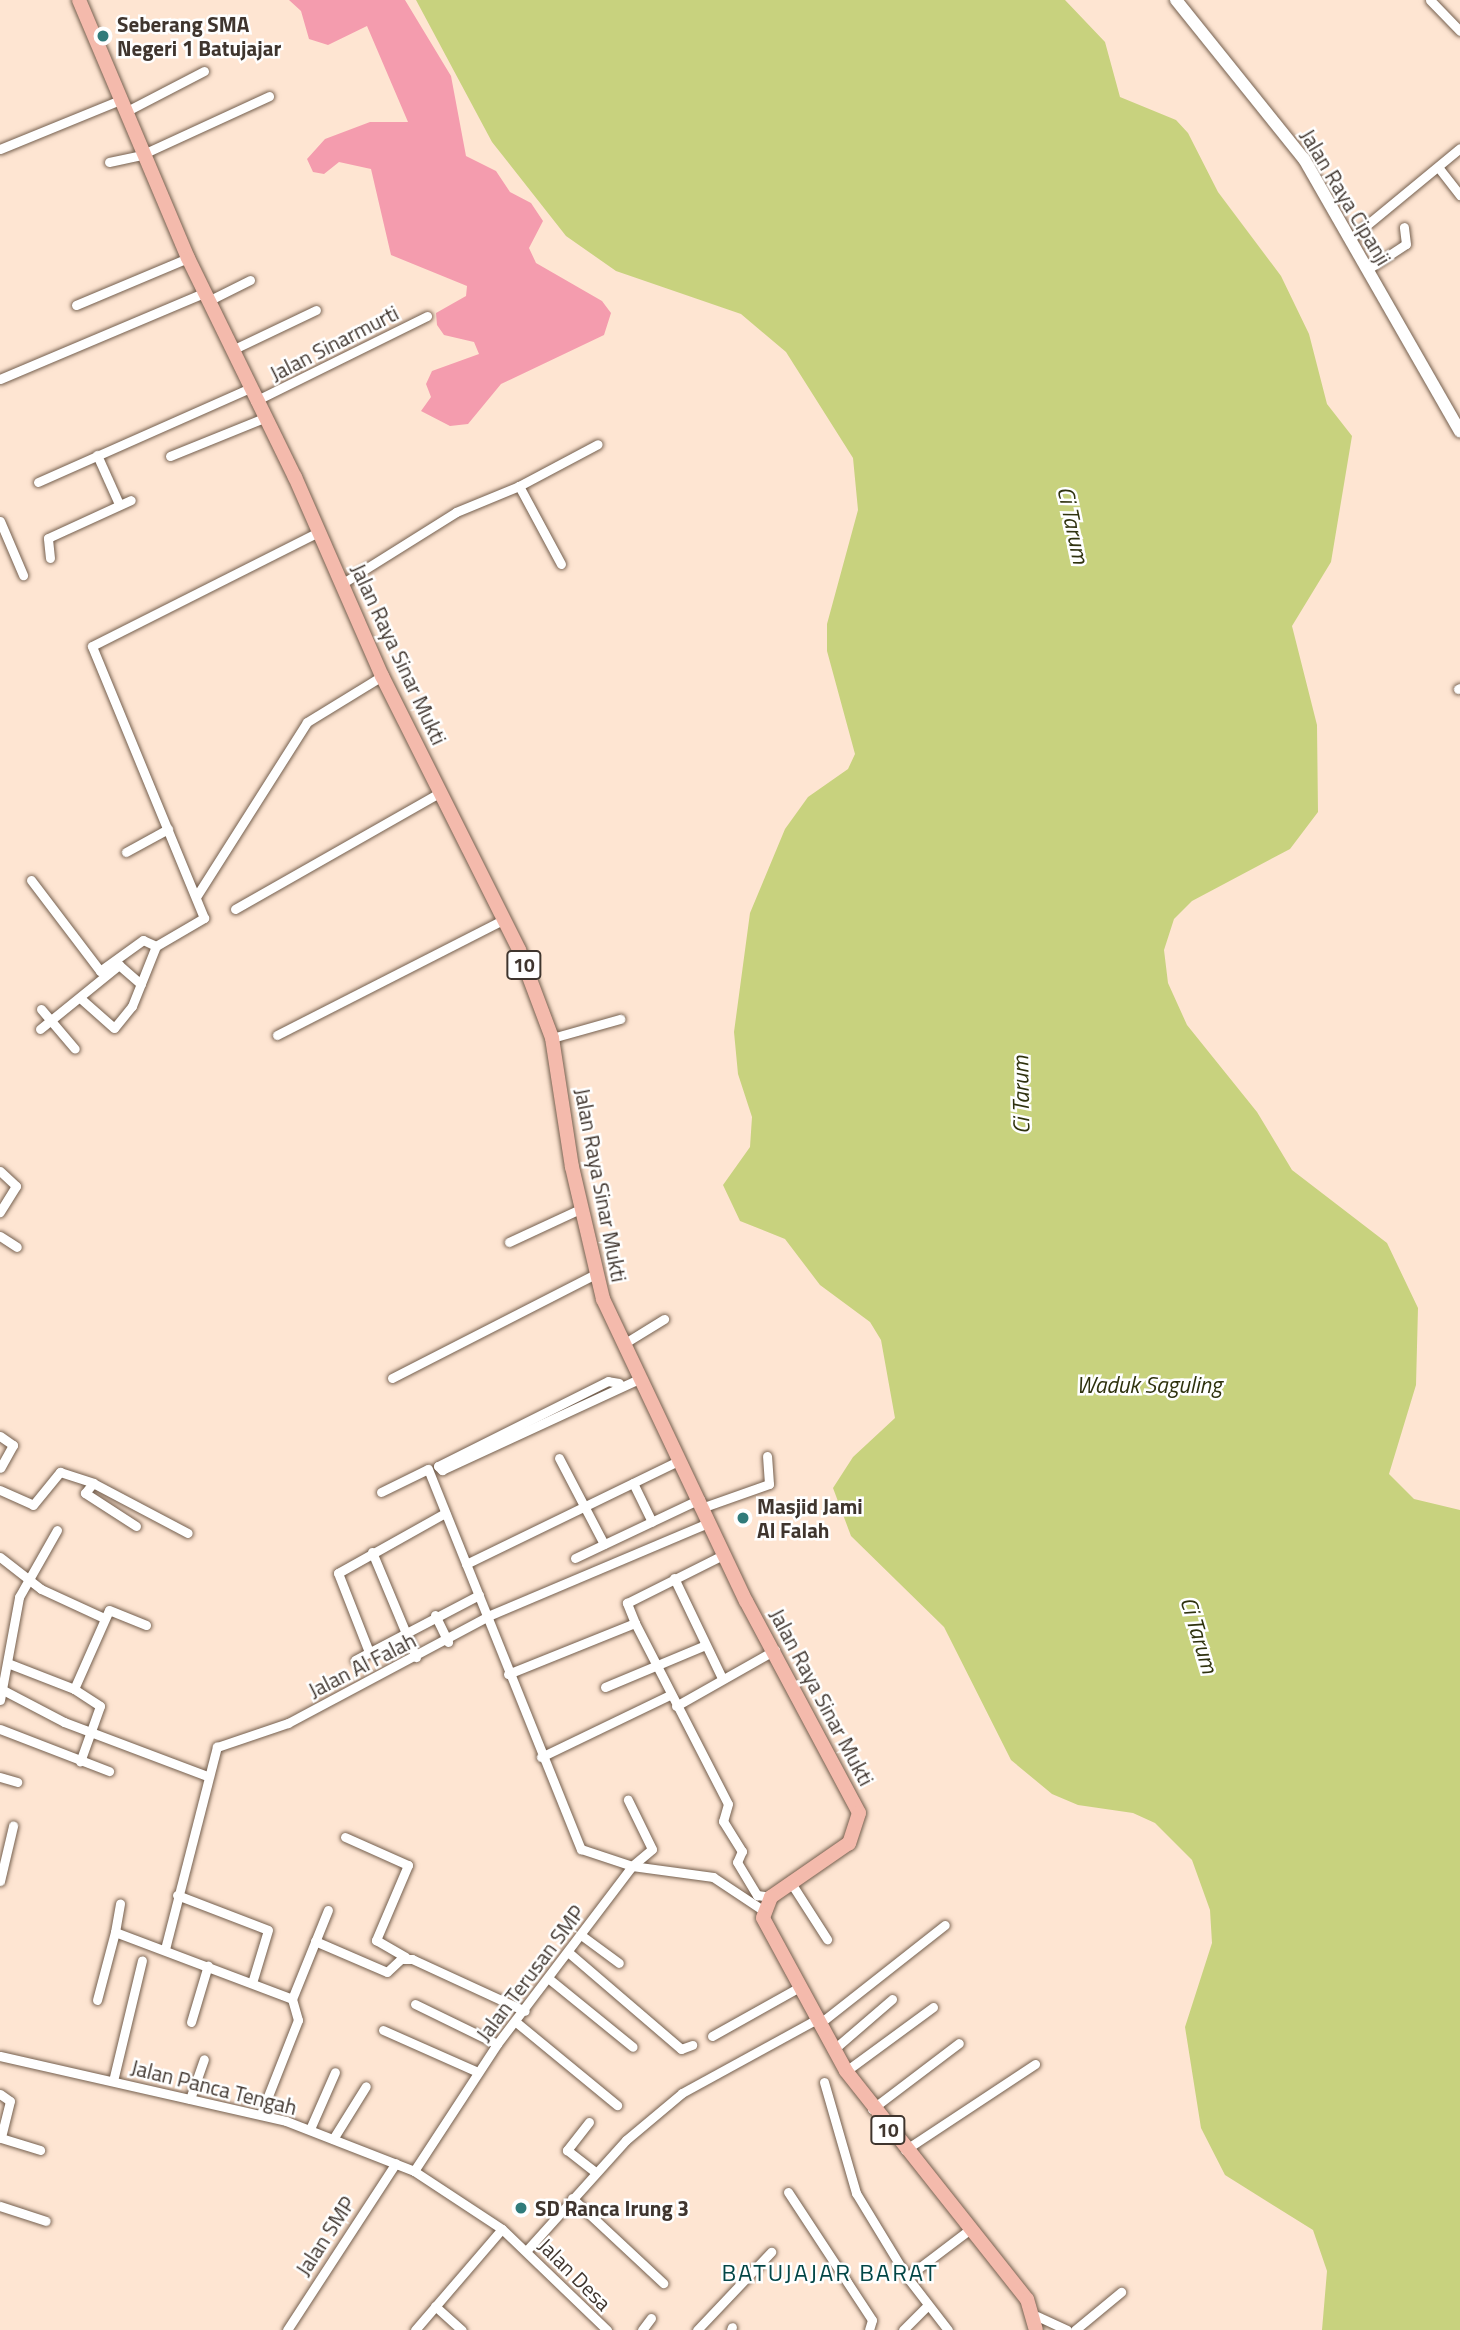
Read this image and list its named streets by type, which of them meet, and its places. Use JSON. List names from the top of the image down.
{
  "streets": {
    "highway": ["Jalan Raya Sinar Mukti", "10"],
    "main road": ["Jalan Raya Cipanji"],
    "street": [
      "Jalan Sinarmurti",
      "Jalan Al Falah",
      "Jalan Terusan SMP",
      "Jalan Panca Tengah",
      "Jalan SMP",
      "Jalan Desa"
    ]
  },
  "crossings": [
    ["Jalan Sinarmurti", "Jalan Raya Sinar Mukti"],
    ["Jalan Raya Sinar Mukti", "10"],
    ["Jalan Raya Sinar Mukti", "Jalan Al Falah"],
    ["Jalan Terusan SMP", "Jalan Panca Tengah"],
    ["Jalan Terusan SMP", "Jalan Desa"],
    ["Jalan Panca Tengah", "Jalan SMP"],
    ["Jalan Panca Tengah", "Jalan Desa"]
  ],
  "districts": ["BATUJAJAR BARAT"],
  "water": ["Ci Tarum", "Waduk Saguling"],
  "places": ["Seberang SMA Negeri 1 Batujajar", "Masjid Jami Al Falah", "SD Ranca Irung 3"]
}
